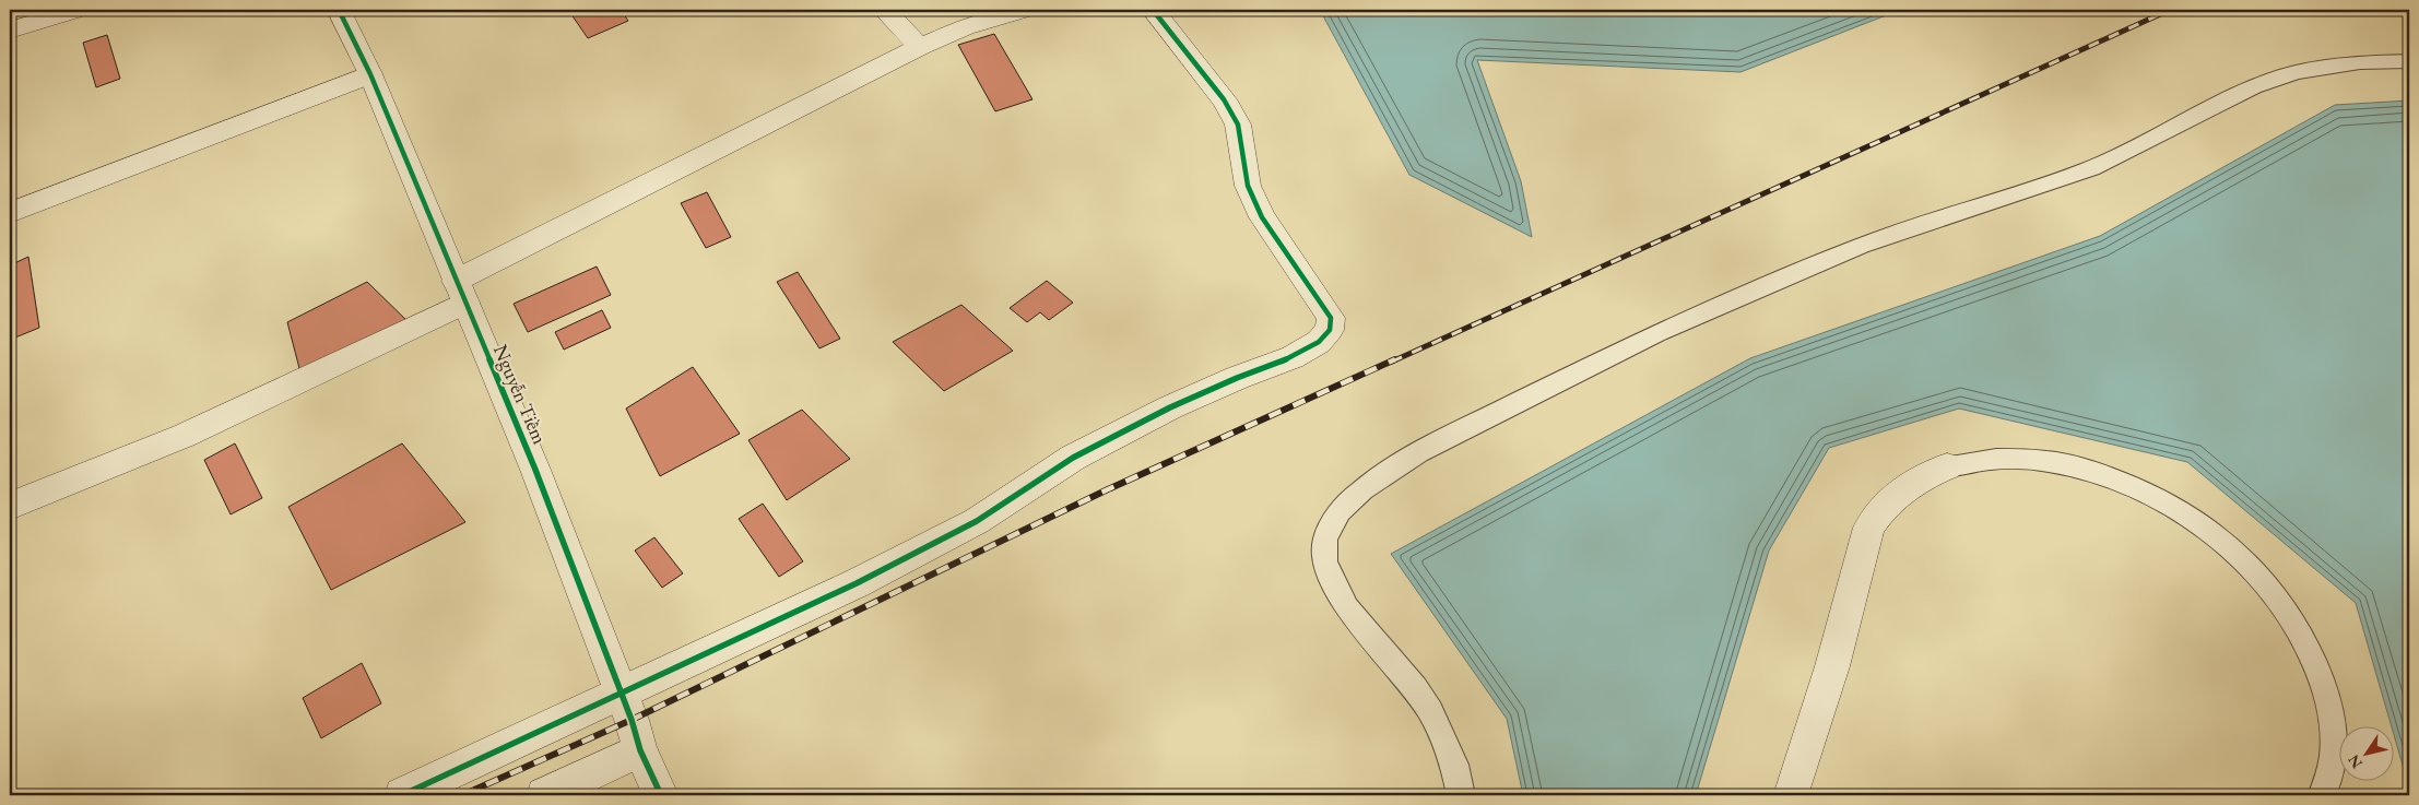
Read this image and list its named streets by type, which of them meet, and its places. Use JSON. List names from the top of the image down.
{
  "streets": {
    "street": ["Nguyễn Tiềm"]
  },
  "north": "bottom left"
}
